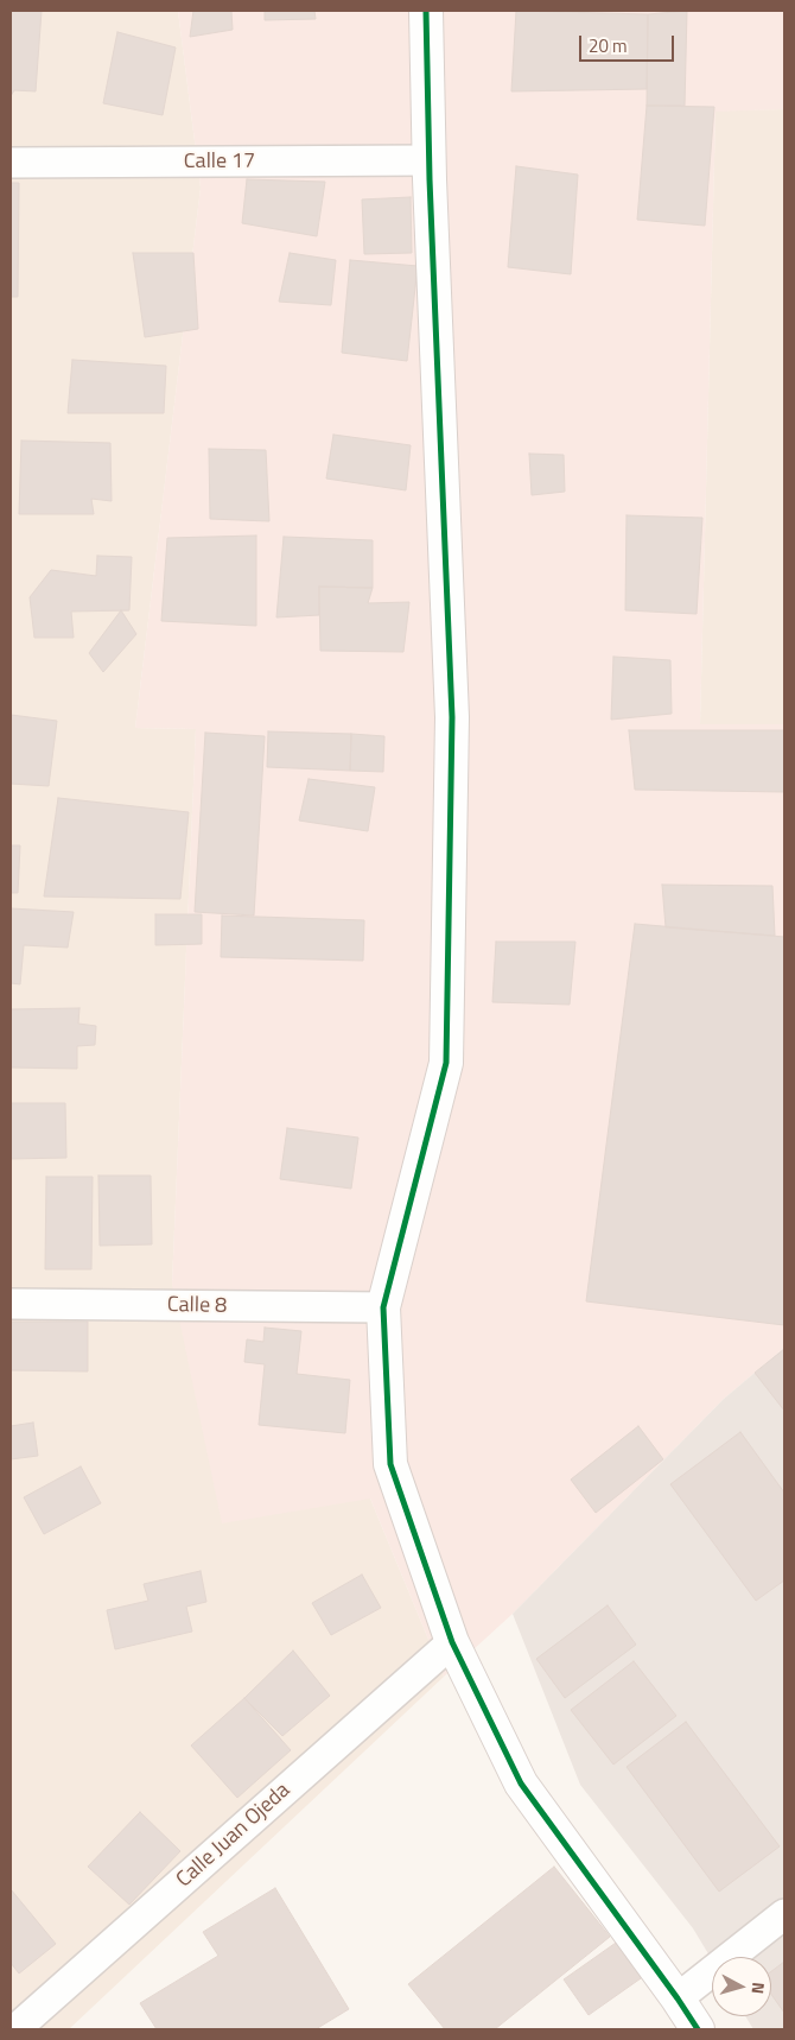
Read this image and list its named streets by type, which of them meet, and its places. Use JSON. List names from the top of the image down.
{
  "streets": {
    "street": ["Calle 17", "Calle 8", "Calle Juan Ojeda"]
  },
  "scale_bar": "20 m",
  "north": "right"
}
